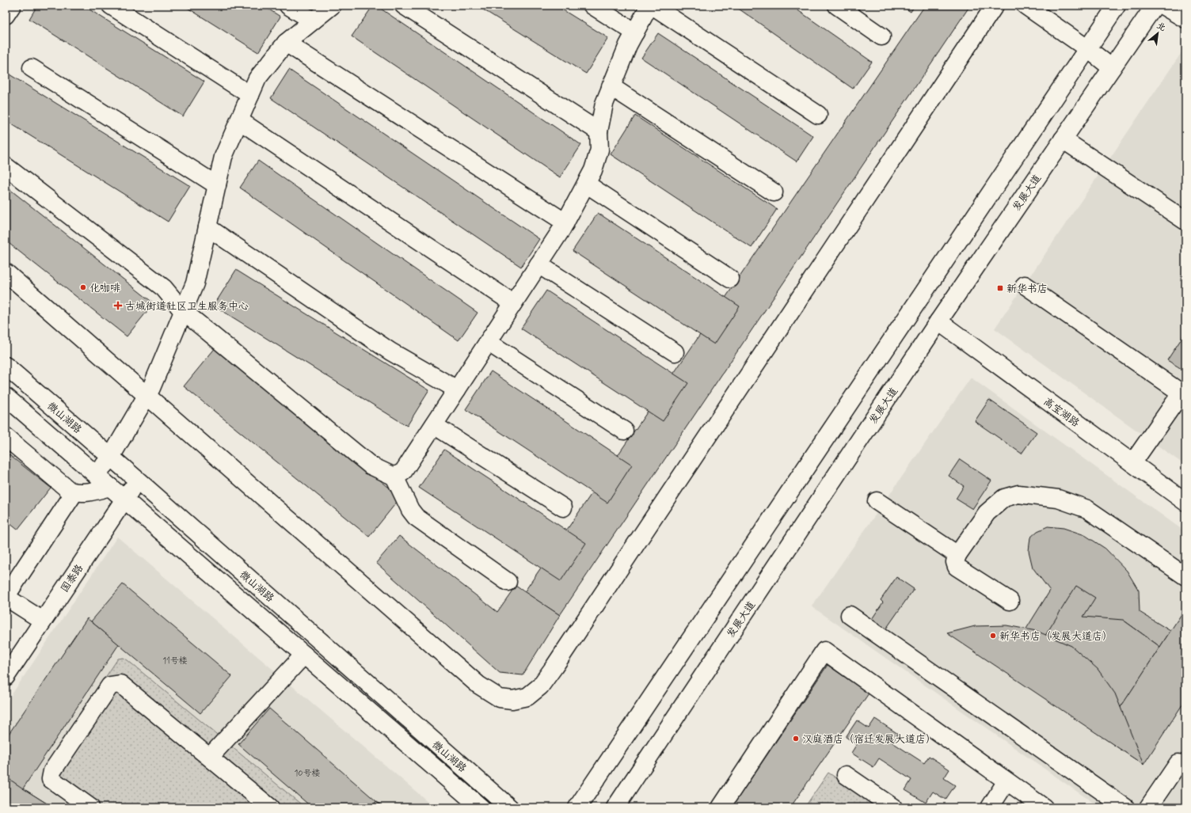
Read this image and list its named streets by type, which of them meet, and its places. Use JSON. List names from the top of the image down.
{
  "streets": {
    "main road": [
      "发展大道",
      "高宝湖路",
      "微山湖路",
      "国泰路"
    ]
  },
  "crossings": [
    ["发展大道", "高宝湖路"],
    ["微山湖路", "国泰路"]
  ],
  "places": {
    "other": ["化咖啡", "新华书店（发展大道店）", "汉庭酒店（宿迁发展大道店）"],
    "transit": ["新华书店"],
    "health": ["古城街道社区卫生服务中心"]
  },
  "house_numbers": ["11号楼", "10号楼"],
  "north": "top right"
}
